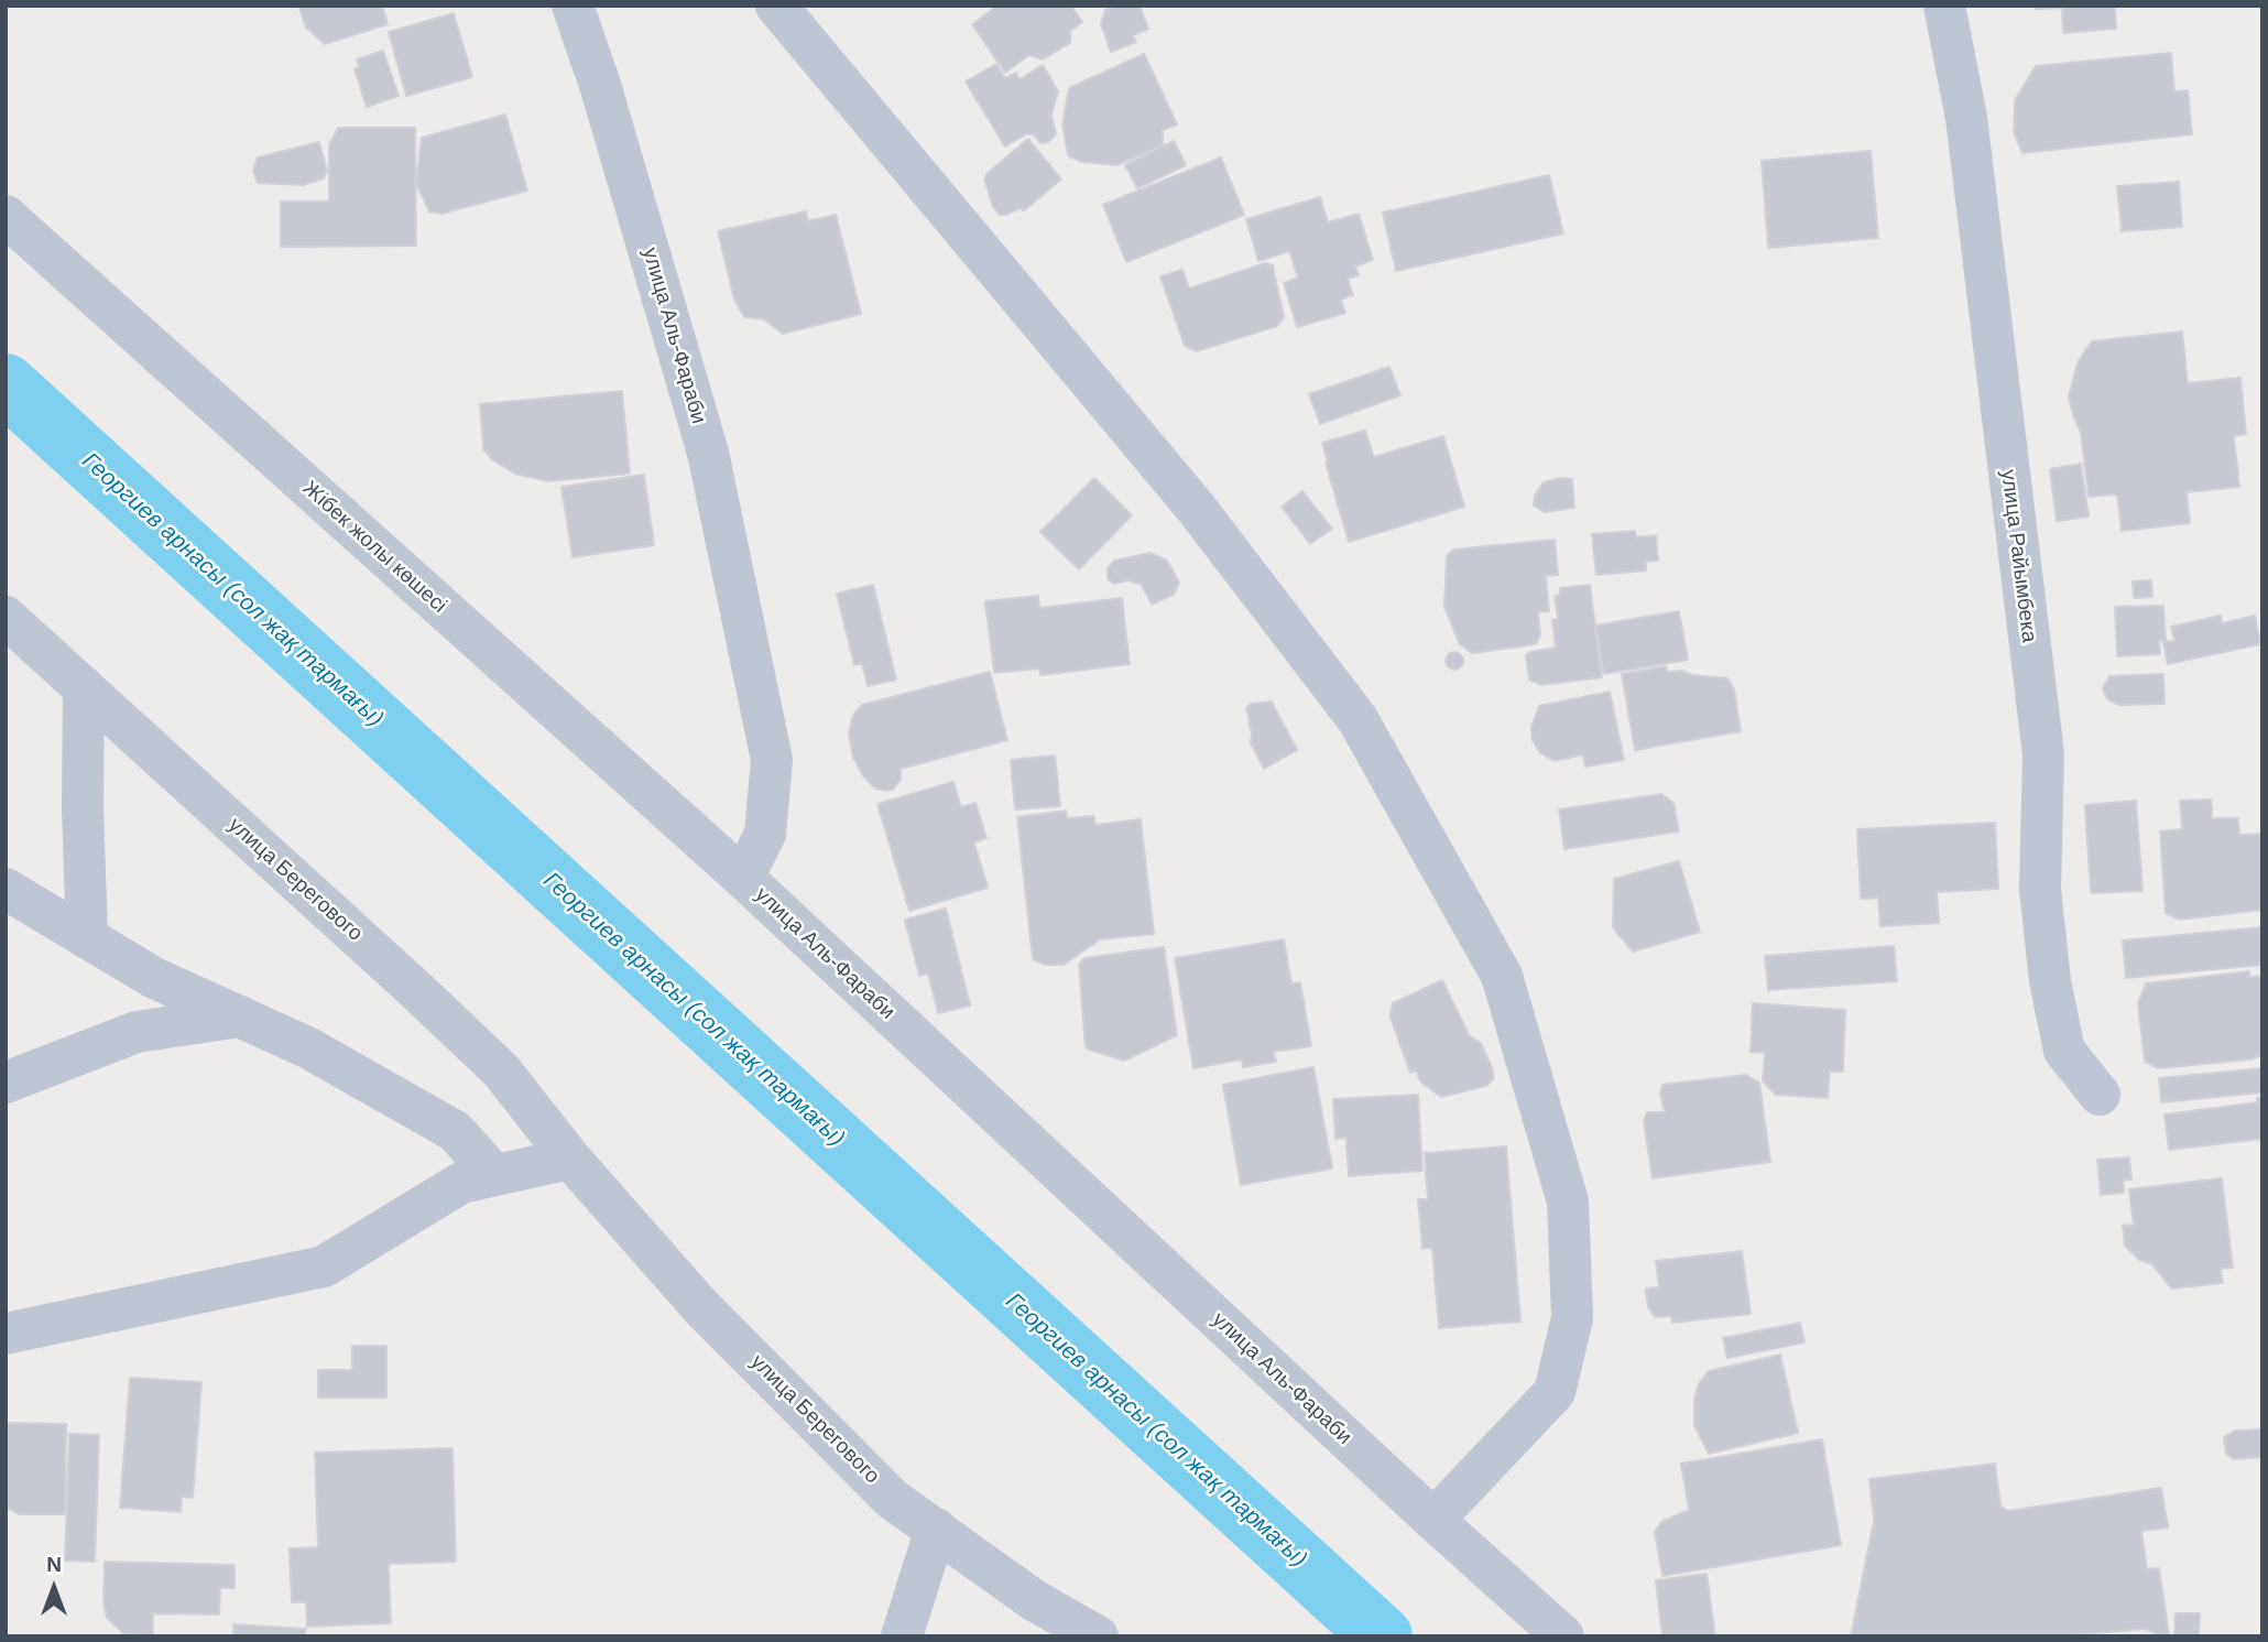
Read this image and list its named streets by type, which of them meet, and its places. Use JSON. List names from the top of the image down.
{
  "streets": {
    "street": [
      "улица Аль-Фараби",
      "Жібек жолы көшесі",
      "улица Райымбека",
      "улица Берегового"
    ]
  },
  "crossings": [
    ["улица Аль-Фараби", "Жібек жолы көшесі"]
  ],
  "water": ["Георгиев арнасы (сол жақ тармағы)"],
  "north": "top"
}
